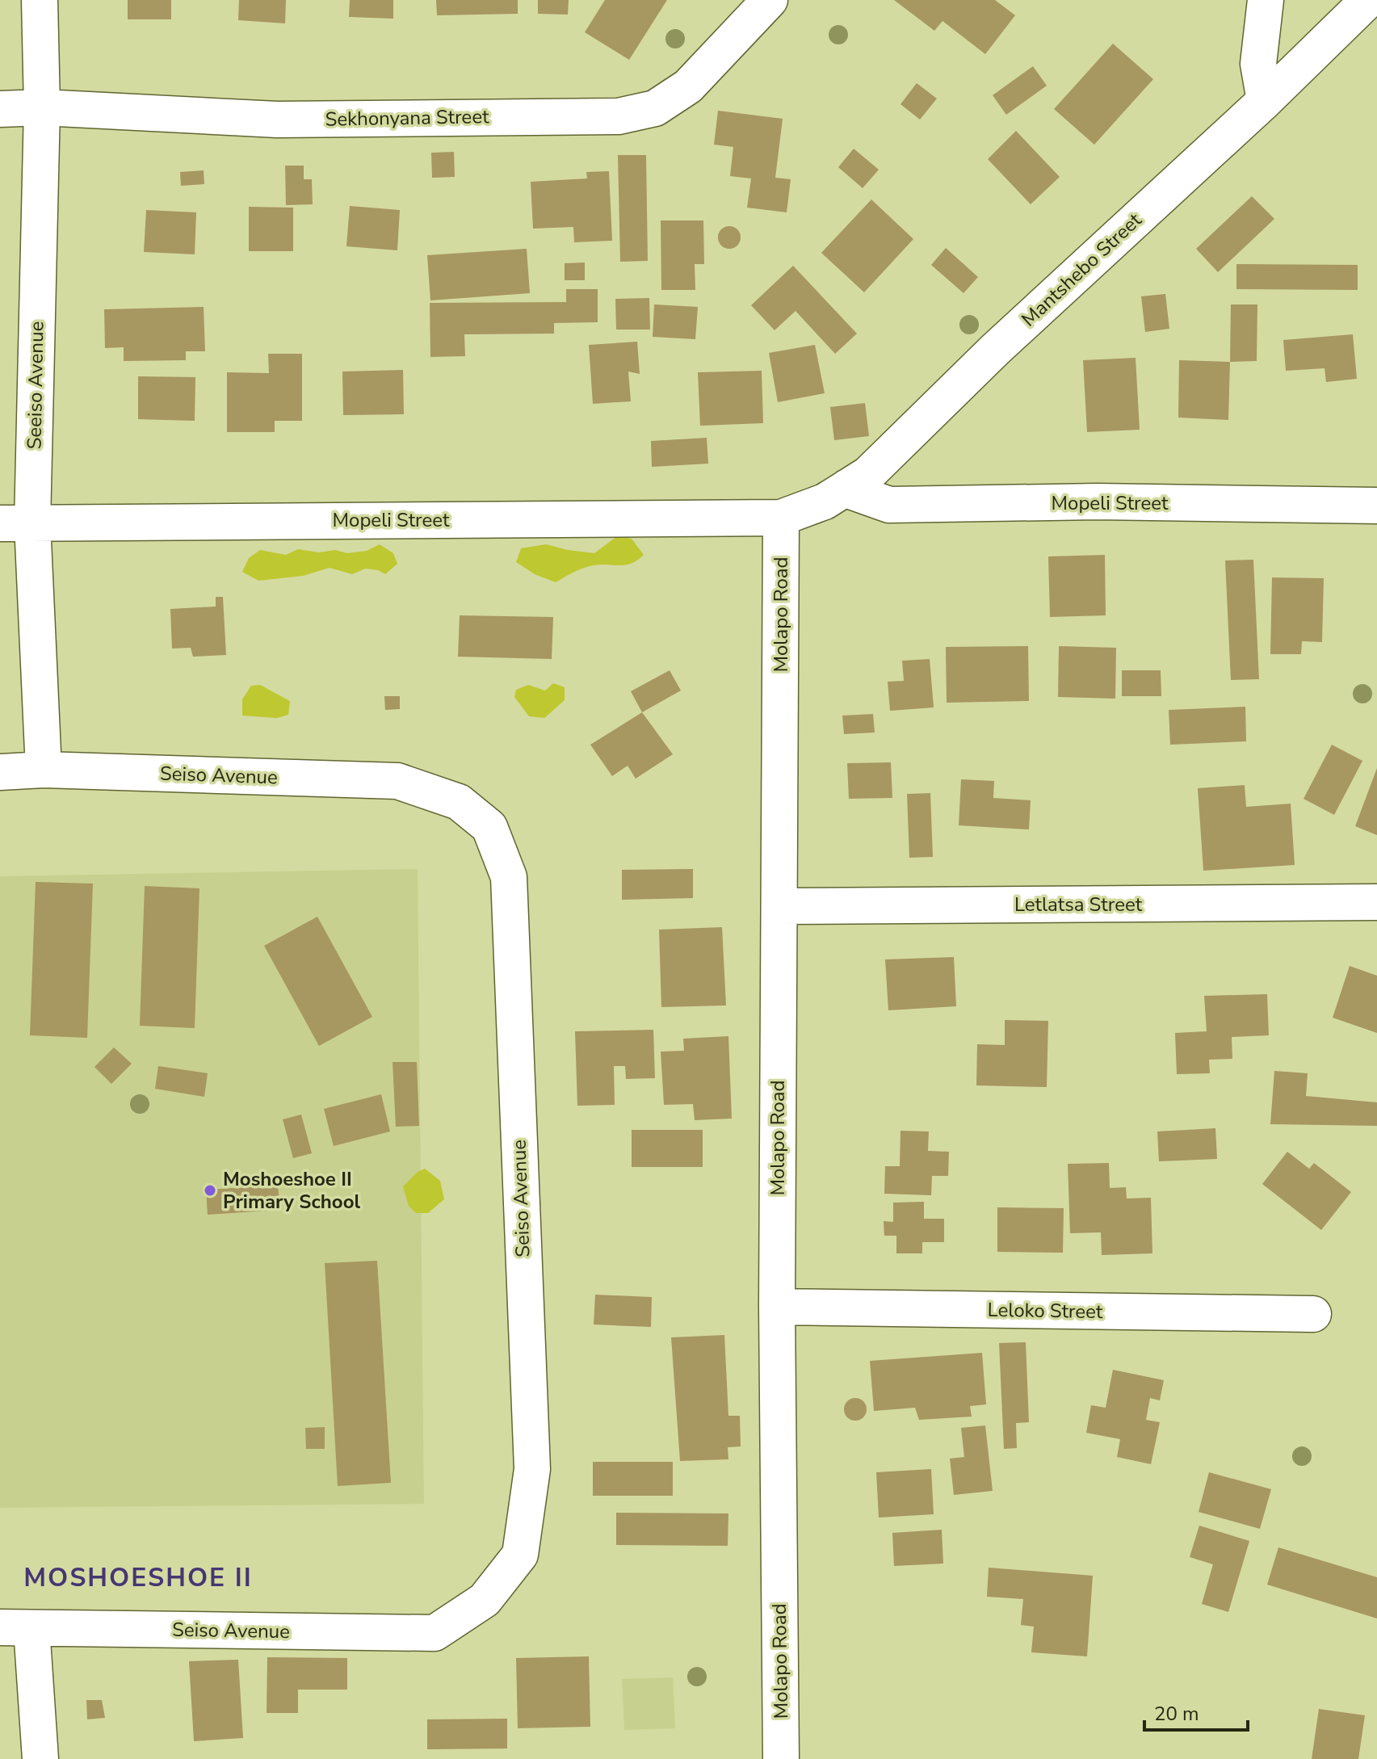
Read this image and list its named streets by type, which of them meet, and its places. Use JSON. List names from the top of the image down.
{
  "streets": {
    "street": [
      "Sekhonyana Street",
      "Mantshebo Street",
      "Seeiso Avenue",
      "Mopeli Street",
      "Molapo Road",
      "Seiso Avenue",
      "Letlatsa Street",
      "Leloko Street"
    ]
  },
  "crossings": [
    ["Sekhonyana Street", "Seeiso Avenue"],
    ["Mantshebo Street", "Mopeli Street"],
    ["Mantshebo Street", "Molapo Road"],
    ["Seeiso Avenue", "Mopeli Street"],
    ["Seeiso Avenue", "Seiso Avenue"],
    ["Mopeli Street", "Molapo Road"],
    ["Molapo Road", "Letlatsa Street"],
    ["Molapo Road", "Leloko Street"]
  ],
  "districts": ["MOSHOESHOE II"],
  "places": ["Moshoeshoe II Primary School"],
  "scale_bar": "20 m"
}
